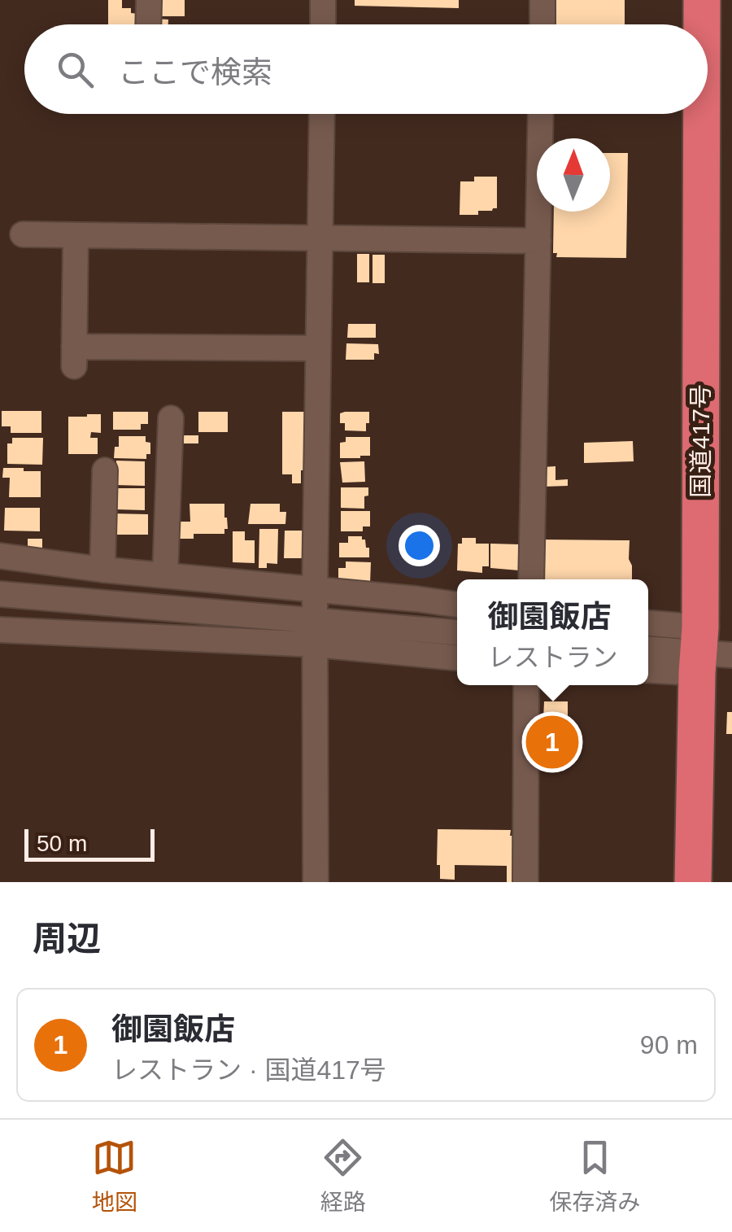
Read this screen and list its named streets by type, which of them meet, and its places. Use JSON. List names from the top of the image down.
{
  "streets": {
    "highway": ["国道417号"]
  },
  "scale_bar": "50 m",
  "north": "top",
  "page": {
    "search": "ここで検索",
    "popup": ["御園飯店", "レストラン"],
    "pins": "1",
    "scale": "50 m",
    "heading": "周辺",
    "list": [
      {
        "mark": "1",
        "name": "御園飯店",
        "note": "レストラン · 国道417号",
        "value": "90 m"
      }
    ],
    "nav": ["地図", "経路", "保存済み"]
  }
}
